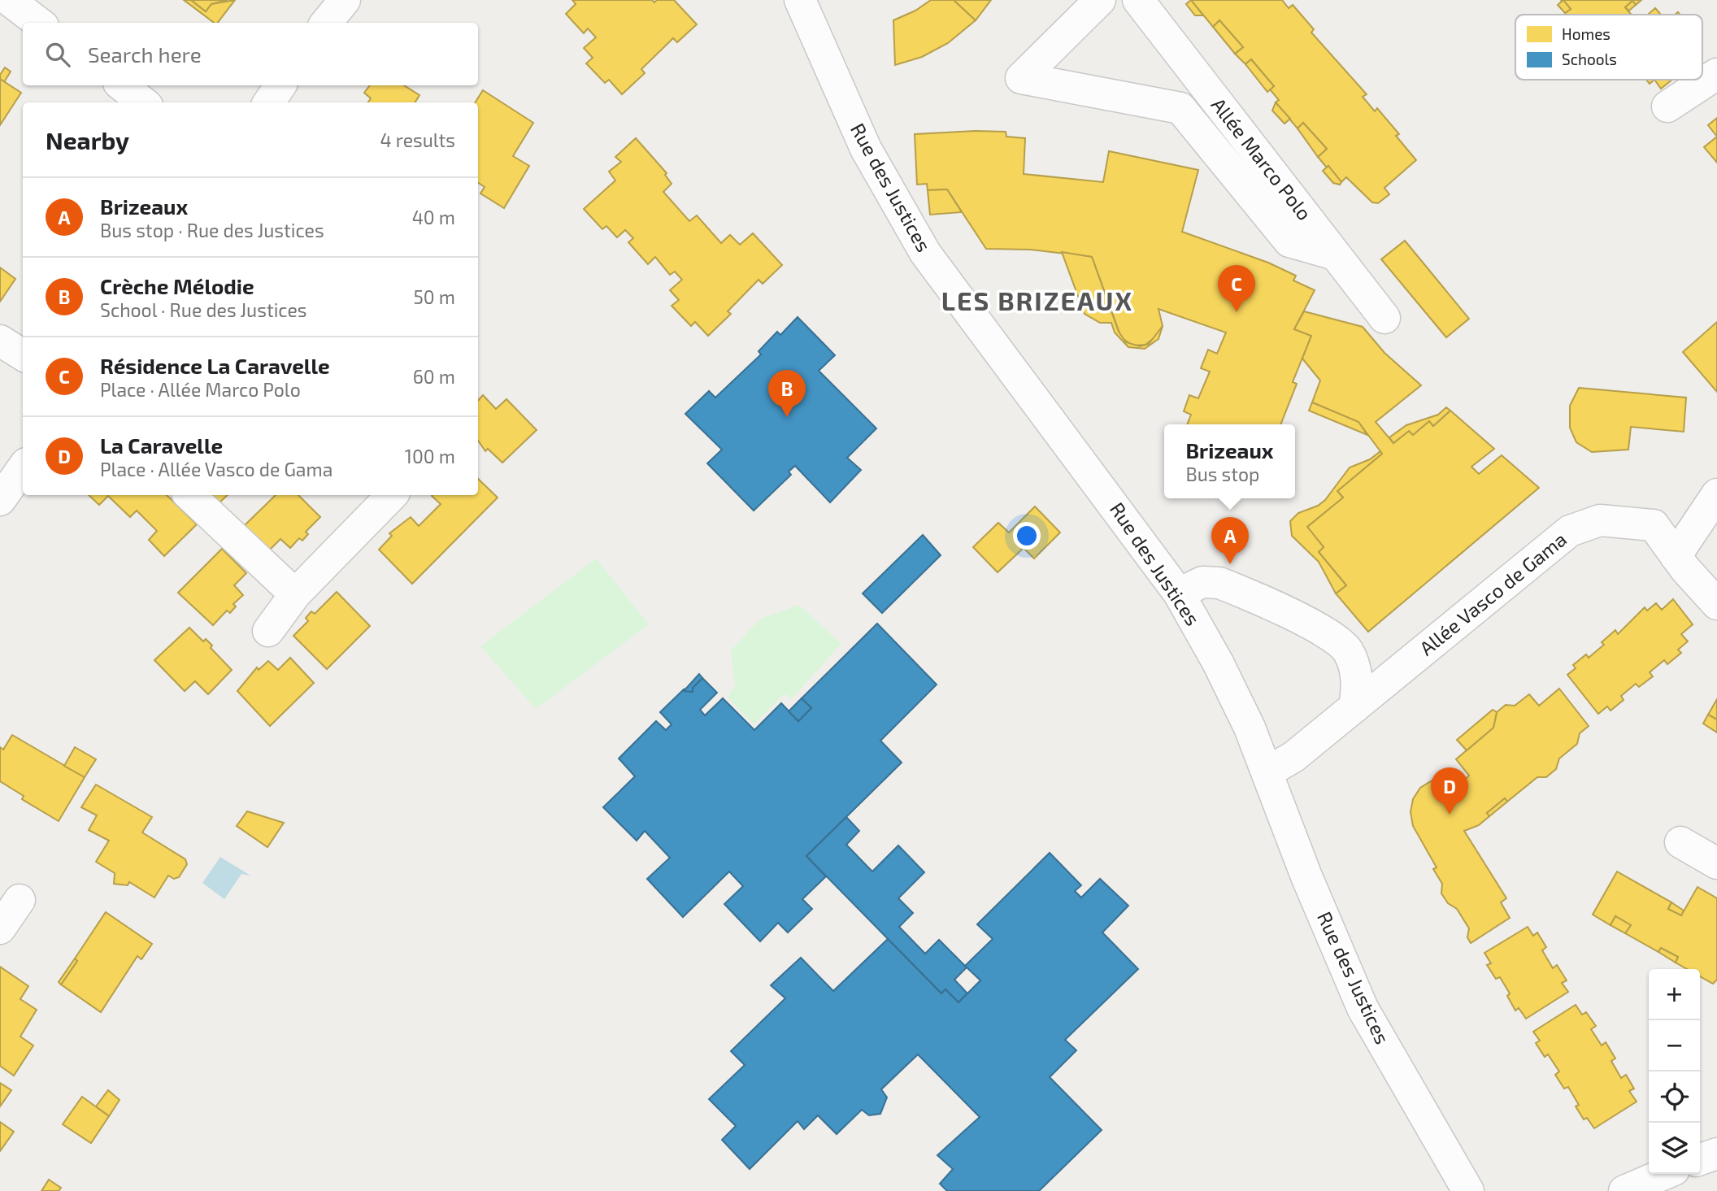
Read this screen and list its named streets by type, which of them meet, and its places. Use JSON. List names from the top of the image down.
{
  "streets": {
    "street": ["Allée Marco Polo", "Rue des Justices", "Allée Vasco de Gama"]
  },
  "crossings": [
    ["Rue des Justices", "Allée Vasco de Gama"]
  ],
  "districts": ["LES BRIZEAUX"],
  "legend": ["Homes", "Schools"],
  "page": {
    "search": "Search here",
    "heading": ["Nearby", "4 results"],
    "list": [
      {
        "mark": "A",
        "name": "Brizeaux",
        "note": "Bus stop · Rue des Justices",
        "value": "40 m"
      },
      {
        "mark": "B",
        "name": "Crèche Mélodie",
        "note": "School · Rue des Justices",
        "value": "50 m"
      },
      {
        "mark": "C",
        "name": "Résidence La Caravelle",
        "note": "Place · Allée Marco Polo",
        "value": "60 m"
      },
      {
        "mark": "D",
        "name": "La Caravelle",
        "note": "Place · Allée Vasco de Gama",
        "value": "100 m"
      }
    ],
    "pins": [
      "C",
      "B",
      "A",
      "D"
    ],
    "popup": ["Brizeaux", "Bus stop"],
    "map_buttons": ["+", "−"]
  }
}
